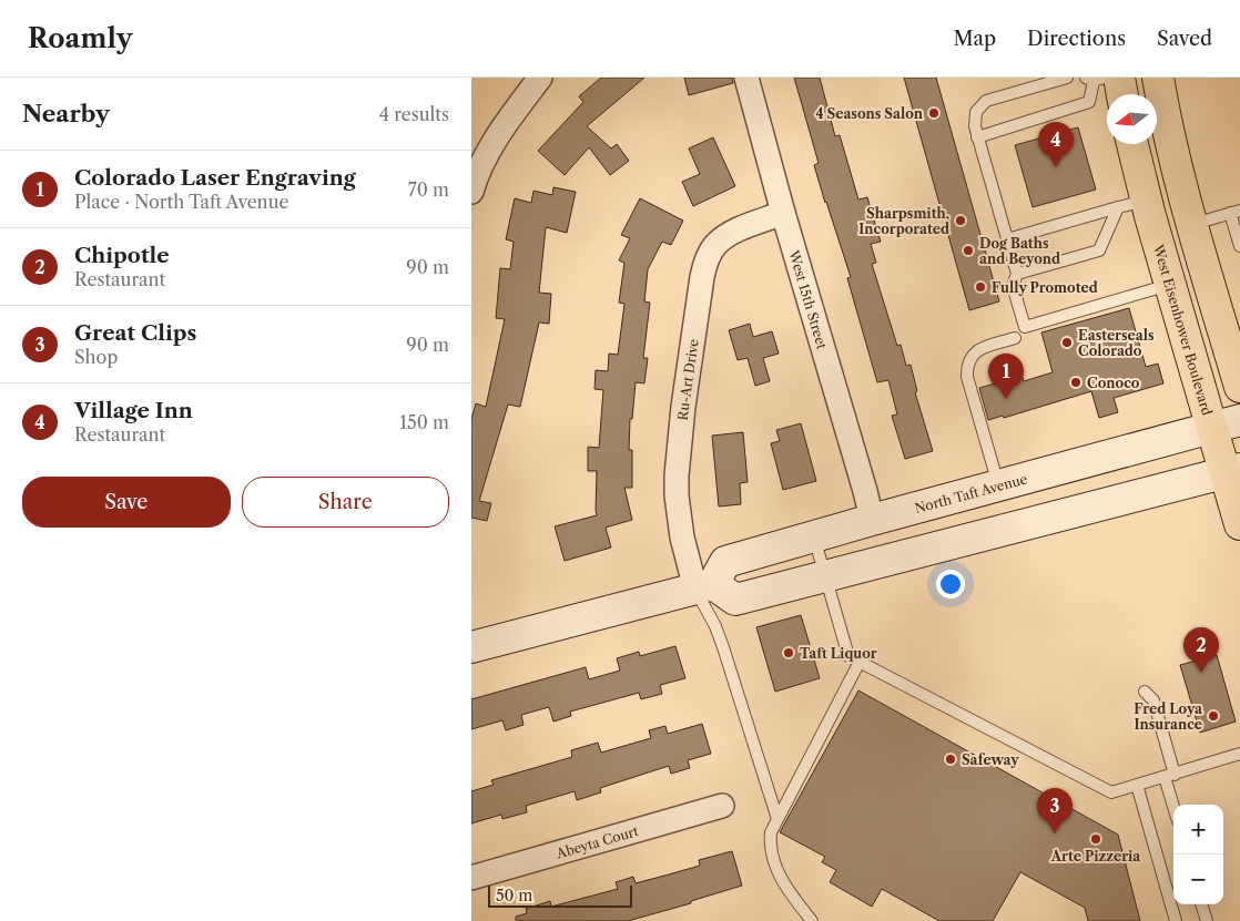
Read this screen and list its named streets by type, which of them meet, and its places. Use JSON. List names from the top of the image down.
{
  "streets": {
    "highway": ["West Eisenhower Boulevard"],
    "main road": ["North Taft Avenue"],
    "street": ["West 15th Street", "Ru-Art Drive", "Abeyta Court"]
  },
  "crossings": [
    ["West 15th Street", "Ru-Art Drive"],
    ["West 15th Street", "North Taft Avenue"],
    ["West Eisenhower Boulevard", "North Taft Avenue"],
    ["Ru-Art Drive", "North Taft Avenue"]
  ],
  "places": [
    "4 Seasons Salon",
    "Sharpsmith, Incorporated",
    "Dog Baths and Beyond",
    "Fully Promoted",
    "Easterseals Colorado",
    "Conoco",
    "Taft Liquor",
    "Fred Loya Insurance",
    "Safeway",
    "Arte Pizzeria"
  ],
  "scale_bar": "50 m",
  "north": "left",
  "page": {
    "header": "Roamly",
    "nav": ["Map", "Directions", "Saved"],
    "heading": ["Nearby", "4 results"],
    "pins": [
      "4",
      "1",
      "2",
      "3"
    ],
    "list": [
      {
        "mark": "1",
        "name": "Colorado Laser Engraving",
        "note": "Place · North Taft Avenue",
        "value": "70 m"
      },
      {
        "mark": "2",
        "name": "Chipotle",
        "note": "Restaurant",
        "value": "90 m"
      },
      {
        "mark": "3",
        "name": "Great Clips",
        "note": "Shop",
        "value": "90 m"
      },
      {
        "mark": "4",
        "name": "Village Inn",
        "note": "Restaurant",
        "value": "150 m"
      }
    ],
    "buttons": ["Save", "Share"],
    "map_buttons": ["+", "−"],
    "scale": "50 m"
  }
}
